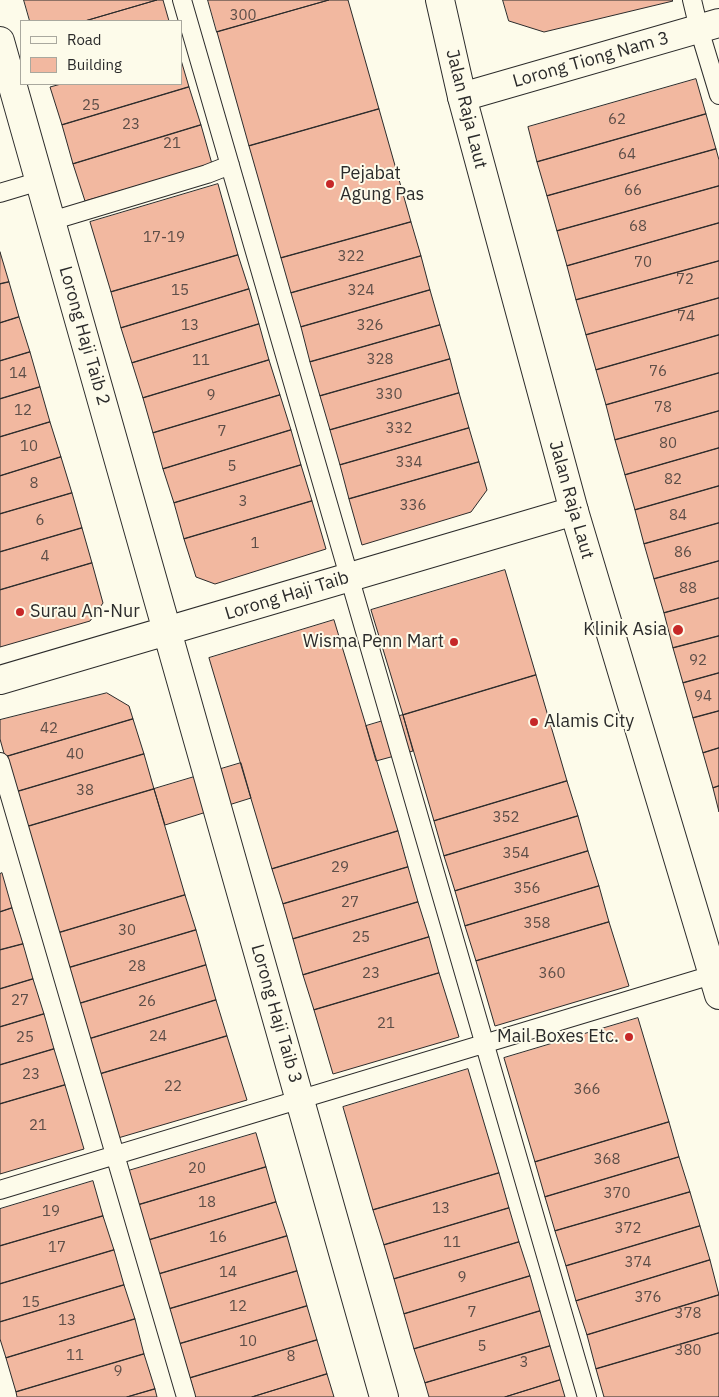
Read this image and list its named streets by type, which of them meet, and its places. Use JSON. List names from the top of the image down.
{
  "streets": {
    "street": [
      "Lorong Tiong Nam 3",
      "Jalan Raja Laut",
      "Lorong Haji Taib 2",
      "Lorong Haji Taib",
      "Lorong Haji Taib 3"
    ]
  },
  "crossings": [
    ["Lorong Tiong Nam 3", "Jalan Raja Laut"],
    ["Jalan Raja Laut", "Lorong Haji Taib"],
    ["Lorong Haji Taib 2", "Lorong Haji Taib"],
    ["Lorong Haji Taib 2", "Lorong Haji Taib 3"],
    ["Lorong Haji Taib", "Lorong Haji Taib 3"]
  ],
  "places": [
    "Pejabat Agung Pas",
    "Surau An-Nur",
    "Klinik Asia",
    "Wisma Penn Mart",
    "Alamis City",
    "Mail Boxes Etc."
  ],
  "house_numbers": [
    "300",
    "25",
    "62",
    "23",
    "21",
    "64",
    "66",
    "68",
    "17-19",
    "322",
    "70",
    "72",
    "15",
    "324",
    "74",
    "13",
    "326",
    "328",
    "11",
    "76",
    "14",
    "330",
    "9",
    "78",
    "12",
    "332",
    "7",
    "80",
    "10",
    "334",
    "5",
    "82",
    "8",
    "3",
    "336",
    "84",
    "6",
    "1",
    "86",
    "4",
    "88",
    "92",
    "94",
    "42",
    "40",
    "38",
    "352",
    "354",
    "29",
    "356",
    "27",
    "358",
    "30",
    "25",
    "28",
    "23",
    "360",
    "27",
    "26",
    "21",
    "24",
    "25",
    "23",
    "22",
    "366",
    "21",
    "368",
    "20",
    "370",
    "18",
    "13",
    "19",
    "372",
    "16",
    "11",
    "17",
    "374",
    "14",
    "9",
    "376",
    "15",
    "12",
    "7",
    "378",
    "13",
    "10",
    "5",
    "380",
    "11",
    "8",
    "3",
    "9"
  ],
  "legend": ["Road", "Building"]
}
